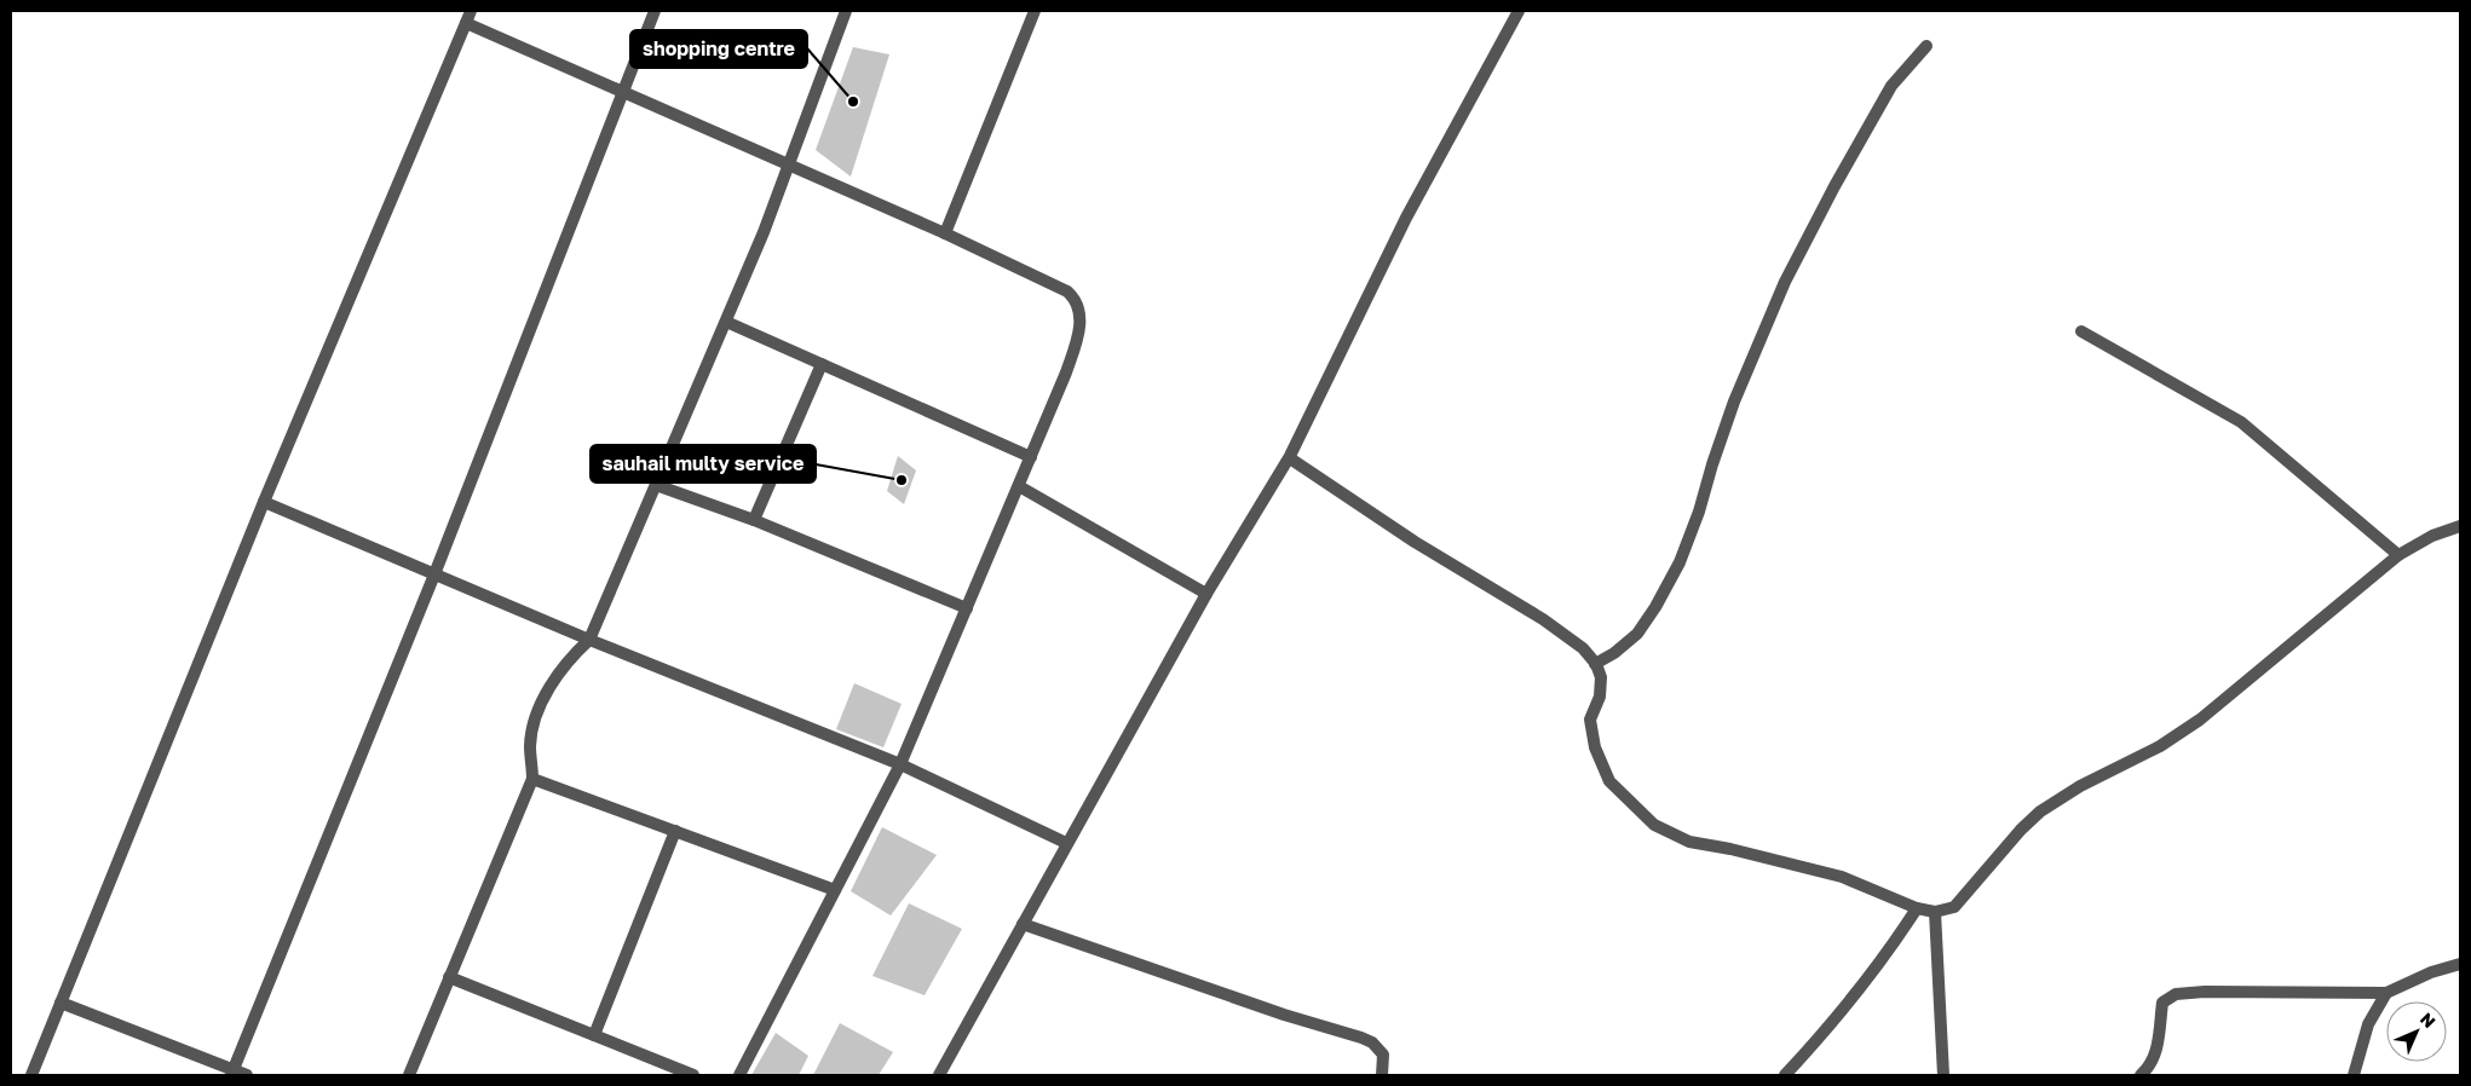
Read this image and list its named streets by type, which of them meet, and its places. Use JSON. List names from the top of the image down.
{
  "places": ["shopping centre", "sauhail multy service"],
  "north": "top right"
}
